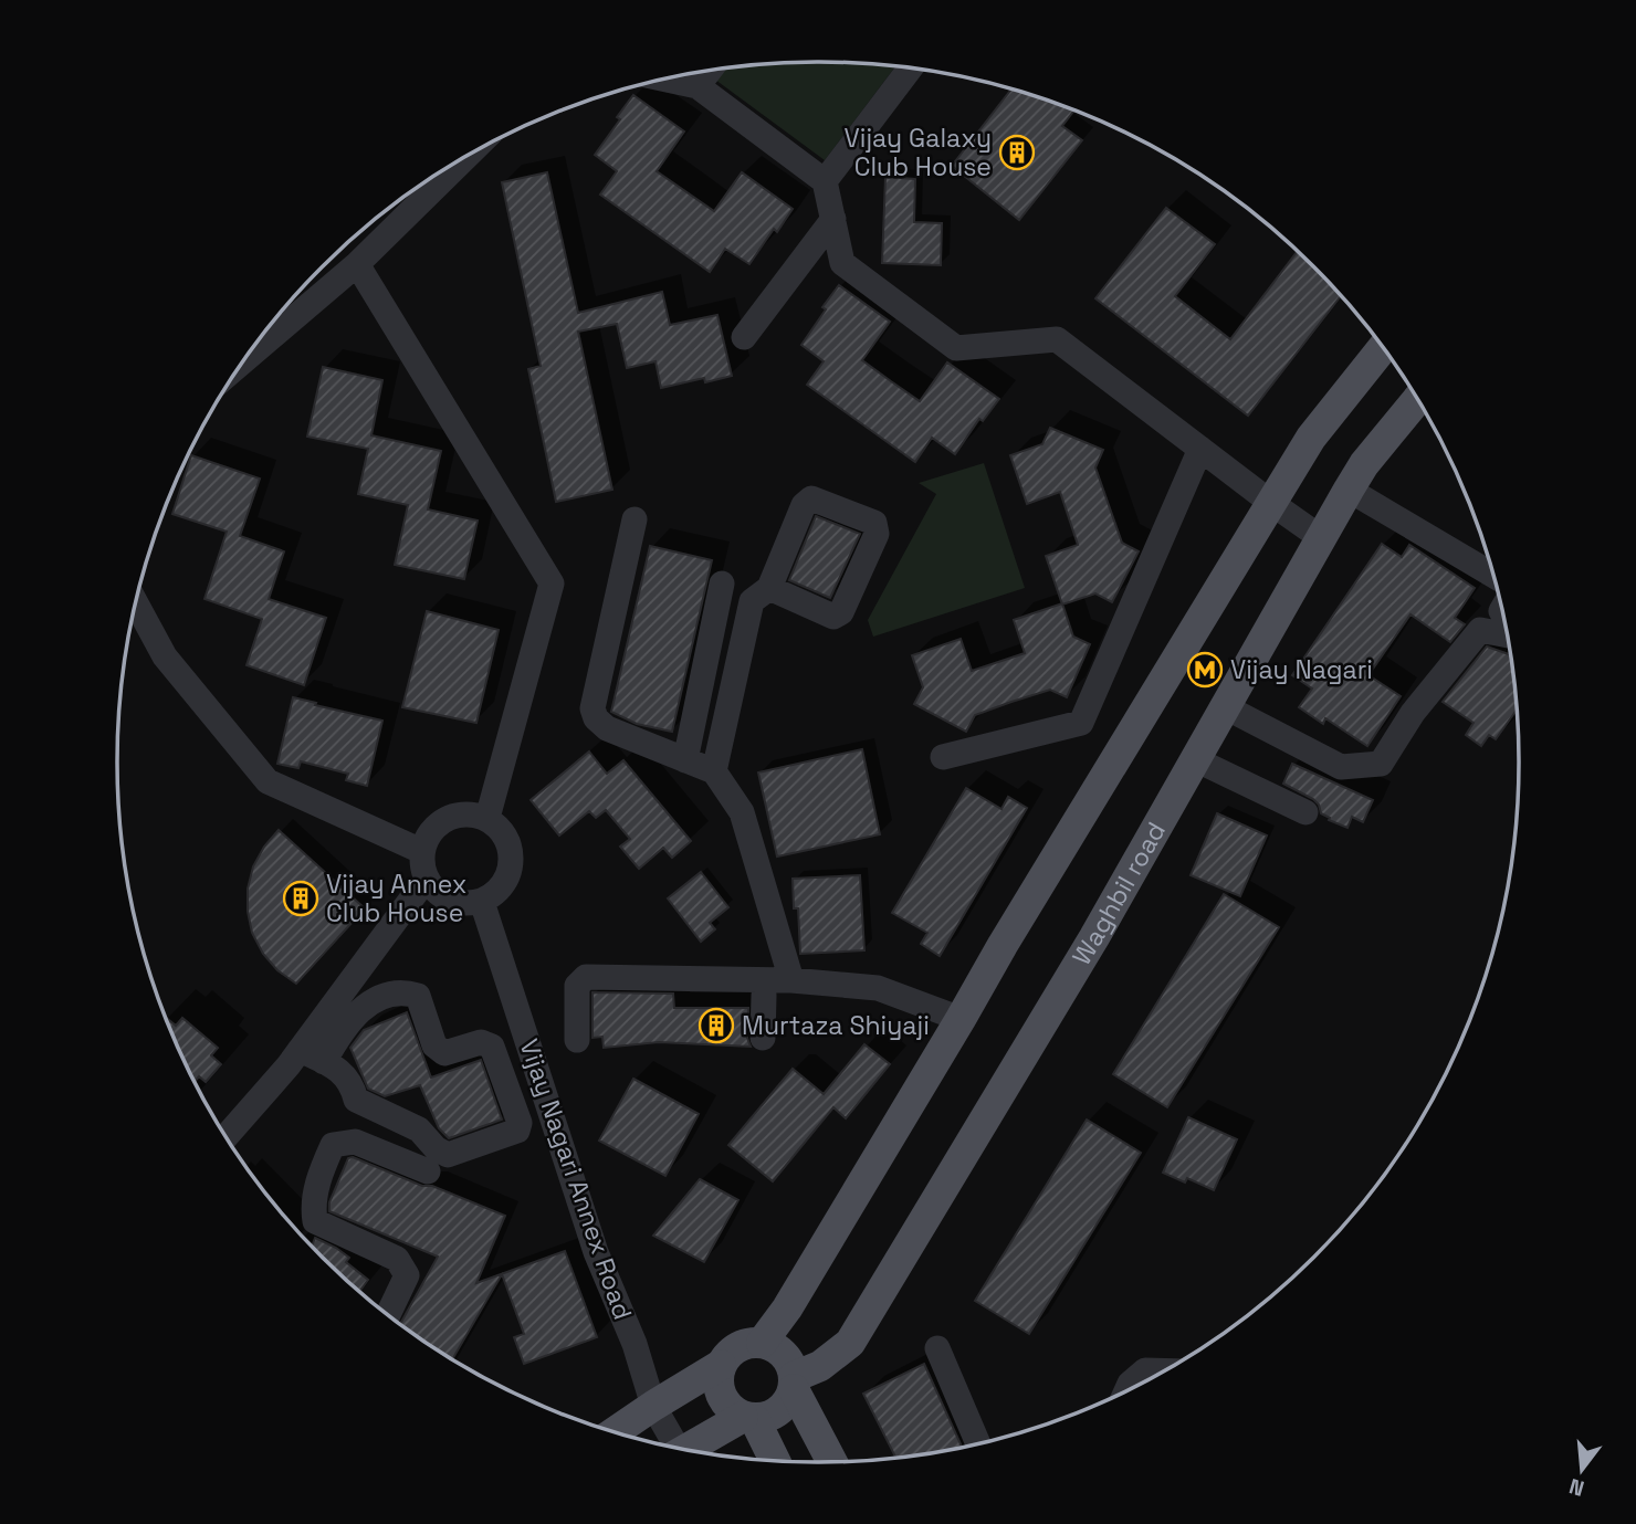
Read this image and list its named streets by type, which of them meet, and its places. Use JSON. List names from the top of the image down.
{
  "streets": {
    "main road": ["Waghbil road"],
    "street": ["Vijay Nagari Annex Road"]
  },
  "places": {
    "building": ["Vijay Galaxy Club House", "Vijay Annex Club House", "Murtaza Shiyaji"],
    "metro station": ["Vijay Nagari"]
  },
  "north": "bottom"
}
